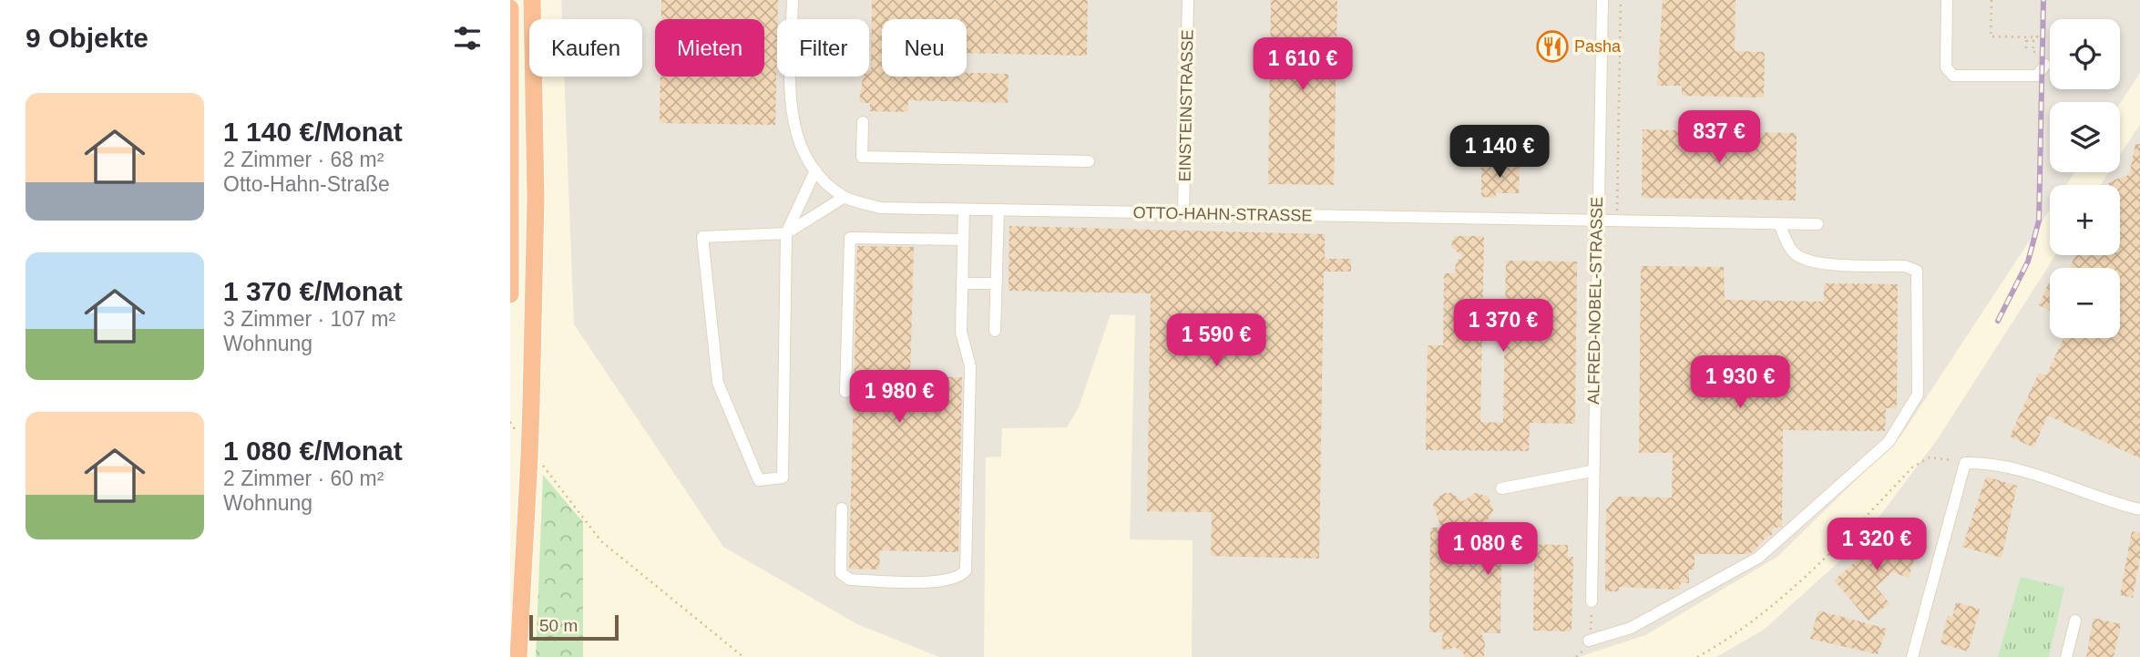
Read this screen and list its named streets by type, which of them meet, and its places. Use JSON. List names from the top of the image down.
{
  "streets": {
    "street": ["EINSTEINSTRASSE", "OTTO-HAHN-STRASSE", "ALFRED-NOBEL-STRASSE"]
  },
  "crossings": [
    ["EINSTEINSTRASSE", "OTTO-HAHN-STRASSE"],
    ["OTTO-HAHN-STRASSE", "ALFRED-NOBEL-STRASSE"]
  ],
  "places": {
    "restaurant": ["Pasha"]
  },
  "scale_bar": "50 m",
  "page": {
    "heading": "9 Objekte",
    "map_buttons": ["+", "−"],
    "chip": [
      "Kaufen",
      "Mieten",
      "Filter",
      "Neu"
    ],
    "price": [
      "1 610 €",
      "837 €",
      "1 140 €",
      "1 370 €",
      "1 590 €",
      "1 930 €",
      "1 980 €",
      "1 320 €",
      "1 080 €"
    ],
    "list": [
      {
        "name": "1 140 €/Monat",
        "note": "2 Zimmer · 68 m² · Otto-Hahn-Straße"
      },
      {
        "name": "1 370 €/Monat",
        "note": "3 Zimmer · 107 m² · Wohnung"
      },
      {
        "name": "1 080 €/Monat",
        "note": "2 Zimmer · 60 m² · Wohnung"
      }
    ],
    "scale": "50 m"
  }
}
